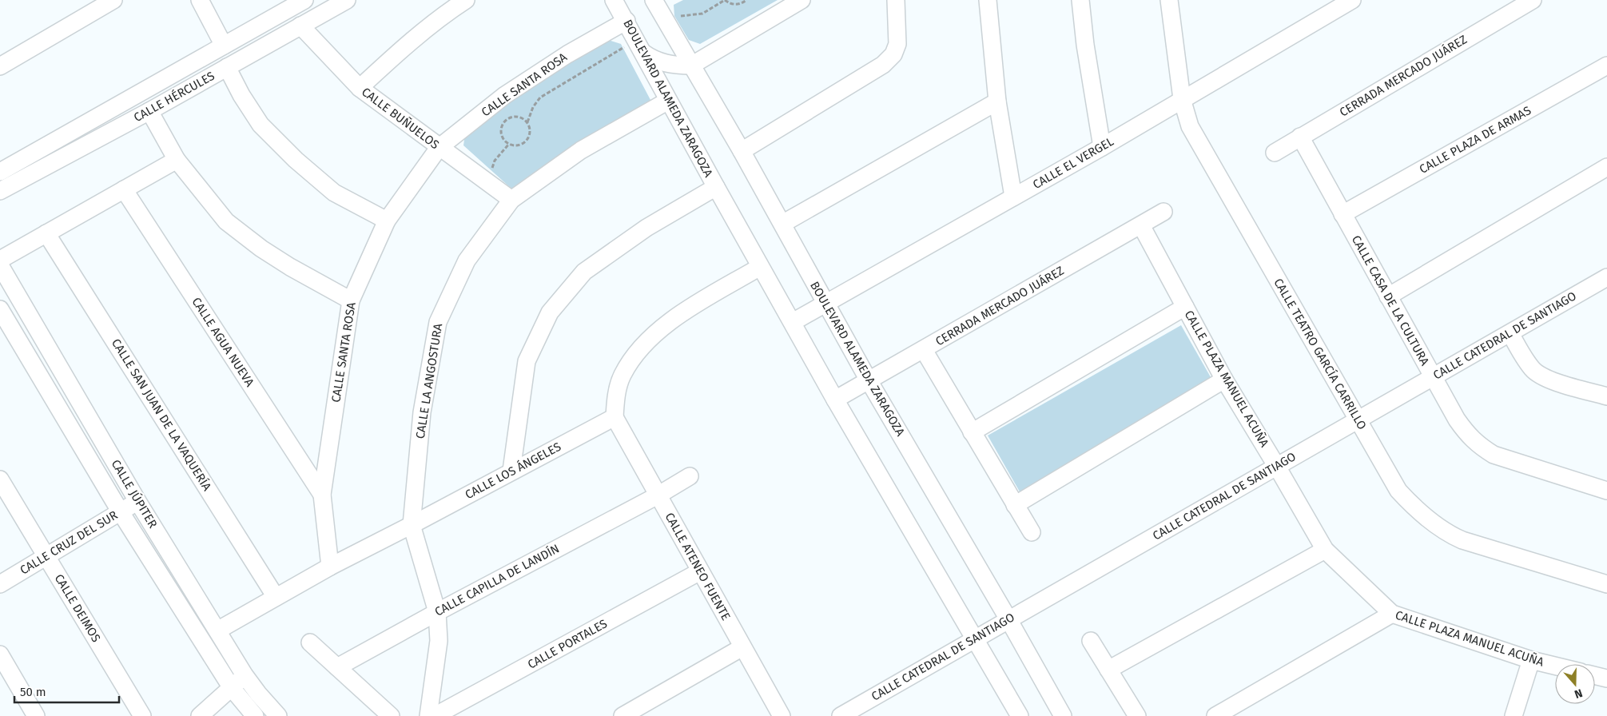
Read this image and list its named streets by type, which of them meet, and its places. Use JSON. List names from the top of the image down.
{
  "streets": {
    "street": [
      "CERRADA MERCADO JUÁREZ",
      "CALLE SANTA ROSA",
      "CALLE HÉRCULES",
      "BOULEVARD ALAMEDA ZARAGOZA",
      "CALLE BUÑUELOS",
      "CALLE PLAZA DE ARMAS",
      "CALLE EL VERGEL",
      "CALLE CASA DE LA CULTURA",
      "CALLE CATEDRAL DE SANTIAGO",
      "CALLE AGUA NUEVA",
      "CALLE TEATRO GARCÍA CARRILLO",
      "CALLE PLAZA MANUEL ACUÑA",
      "CALLE LA ANGOSTURA",
      "CALLE SAN JUAN DE LA VAQUERÍA",
      "CALLE LOS ÁNGELES",
      "CALLE JÚPITER",
      "CALLE CRUZ DEL SUR",
      "CALLE ATENEO FUENTE",
      "CALLE CAPILLA DE LANDÍN",
      "CALLE DEIMOS",
      "CALLE PORTALES"
    ]
  },
  "crossings": [
    ["CERRADA MERCADO JUÁREZ", "BOULEVARD ALAMEDA ZARAGOZA"],
    ["CERRADA MERCADO JUÁREZ", "CALLE CASA DE LA CULTURA"],
    ["CERRADA MERCADO JUÁREZ", "CALLE PLAZA MANUEL ACUÑA"],
    ["CALLE SANTA ROSA", "BOULEVARD ALAMEDA ZARAGOZA"],
    ["CALLE SANTA ROSA", "CALLE BUÑUELOS"],
    ["CALLE SANTA ROSA", "CALLE AGUA NUEVA"],
    ["CALLE SANTA ROSA", "CALLE LOS ÁNGELES"],
    ["CALLE HÉRCULES", "CALLE BUÑUELOS"],
    ["BOULEVARD ALAMEDA ZARAGOZA", "CALLE EL VERGEL"],
    ["BOULEVARD ALAMEDA ZARAGOZA", "CALLE CATEDRAL DE SANTIAGO"],
    ["BOULEVARD ALAMEDA ZARAGOZA", "CALLE LA ANGOSTURA"],
    ["CALLE BUÑUELOS", "CALLE LA ANGOSTURA"],
    ["CALLE PLAZA DE ARMAS", "CALLE CASA DE LA CULTURA"],
    ["CALLE EL VERGEL", "CALLE TEATRO GARCÍA CARRILLO"],
    ["CALLE CASA DE LA CULTURA", "CALLE CATEDRAL DE SANTIAGO"],
    ["CALLE CATEDRAL DE SANTIAGO", "CALLE TEATRO GARCÍA CARRILLO"],
    ["CALLE CATEDRAL DE SANTIAGO", "CALLE PLAZA MANUEL ACUÑA"],
    ["CALLE LA ANGOSTURA", "CALLE LOS ÁNGELES"],
    ["CALLE LA ANGOSTURA", "CALLE CAPILLA DE LANDÍN"],
    ["CALLE SAN JUAN DE LA VAQUERÍA", "CALLE LOS ÁNGELES"],
    ["CALLE LOS ÁNGELES", "CALLE JÚPITER"],
    ["CALLE LOS ÁNGELES", "CALLE ATENEO FUENTE"],
    ["CALLE JÚPITER", "CALLE CRUZ DEL SUR"],
    ["CALLE CRUZ DEL SUR", "CALLE DEIMOS"],
    ["CALLE ATENEO FUENTE", "CALLE CAPILLA DE LANDÍN"],
    ["CALLE ATENEO FUENTE", "CALLE PORTALES"]
  ],
  "scale_bar": "50 m",
  "north": "bottom"
}
